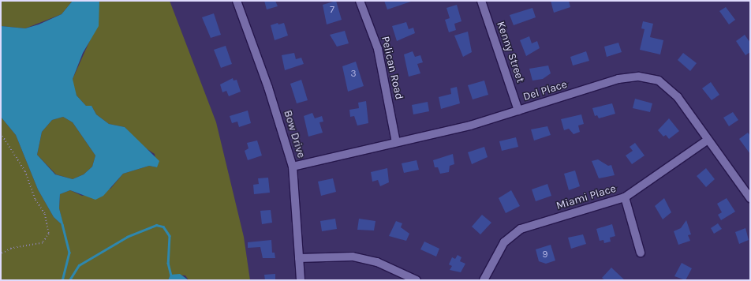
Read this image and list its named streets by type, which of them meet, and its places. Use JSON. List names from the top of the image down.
{
  "streets": {
    "street": [
      "Kenny Street",
      "Pelican Road",
      "Del Place",
      "Bow Drive",
      "Miami Place"
    ]
  },
  "crossings": [
    ["Kenny Street", "Del Place"],
    ["Pelican Road", "Del Place"],
    ["Del Place", "Bow Drive"],
    ["Del Place", "Miami Place"]
  ],
  "house_numbers": ["7", "3", "9"]
}
